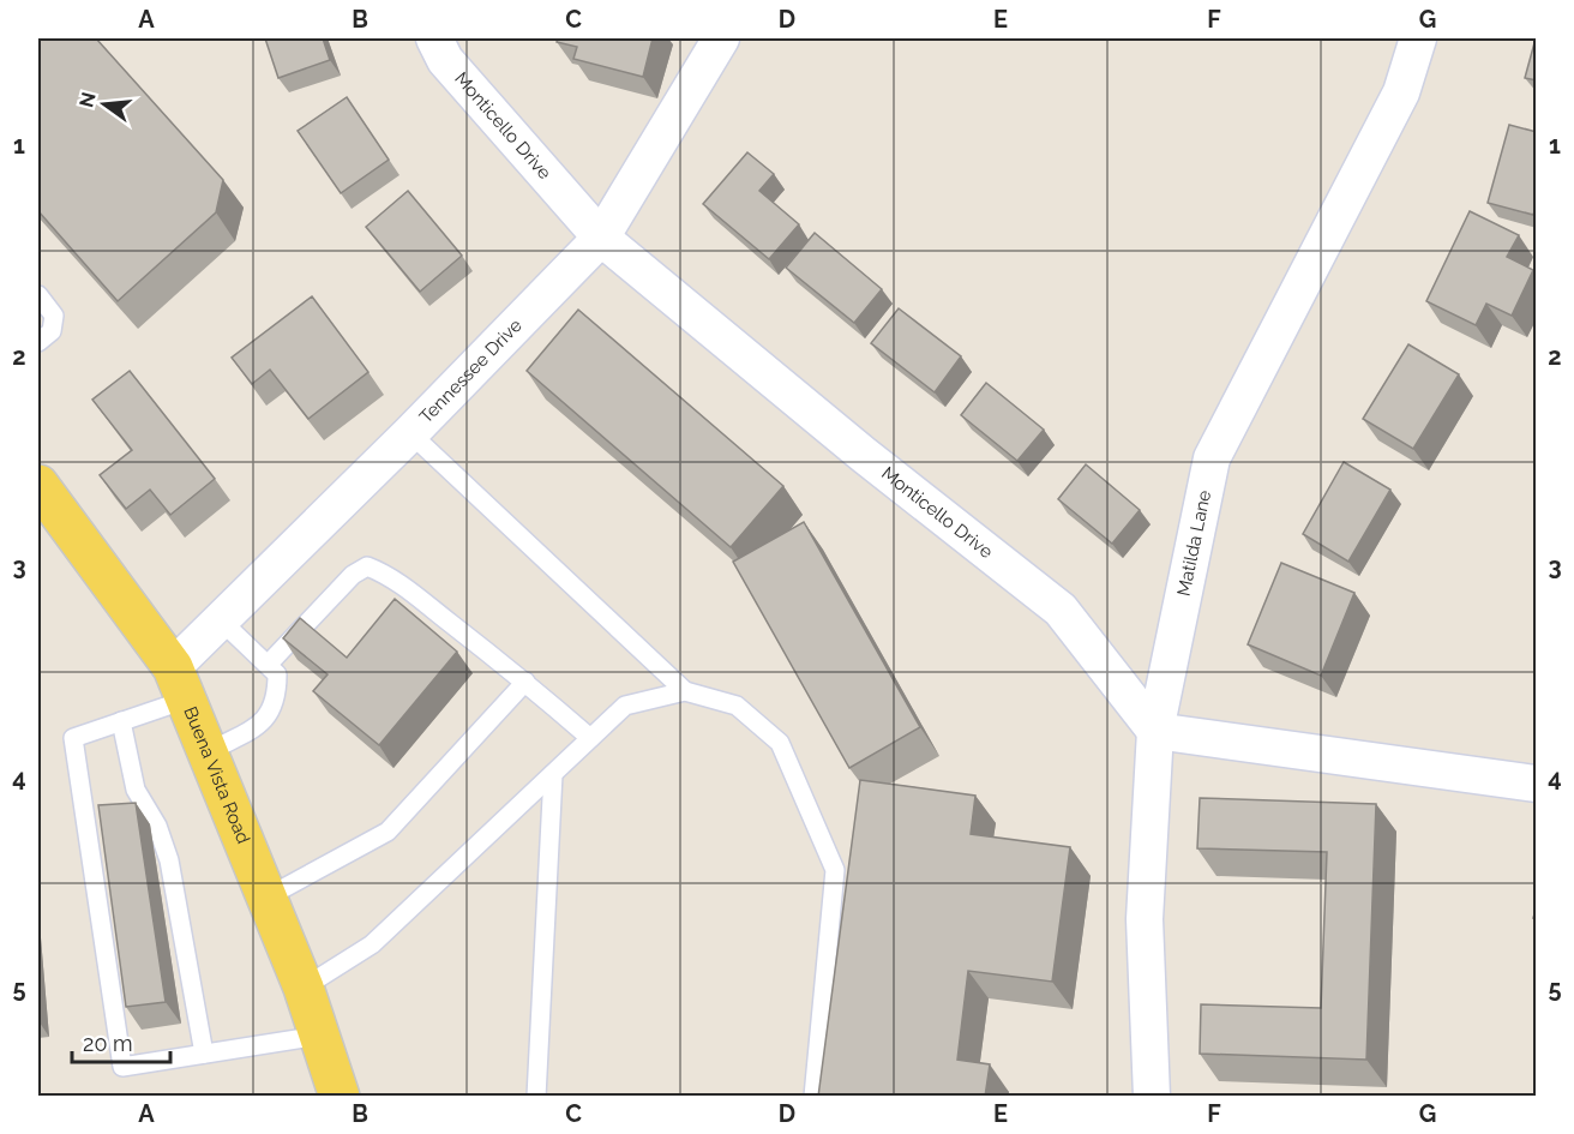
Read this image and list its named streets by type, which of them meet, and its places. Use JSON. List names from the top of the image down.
{
  "streets": {
    "main road": ["Buena Vista Road"],
    "street": ["Monticello Drive", "Tennessee Drive", "Matilda Lane"]
  },
  "crossings": [
    ["Monticello Drive", "Tennessee Drive"],
    ["Monticello Drive", "Matilda Lane"],
    ["Tennessee Drive", "Buena Vista Road"]
  ],
  "scale_bar": "20 m",
  "north": "left",
  "grid": {
    "columns": [
      "A",
      "B",
      "C",
      "D",
      "E",
      "F",
      "G"
    ],
    "rows": [
      "1",
      "2",
      "3",
      "4",
      "5"
    ]
  }
}
